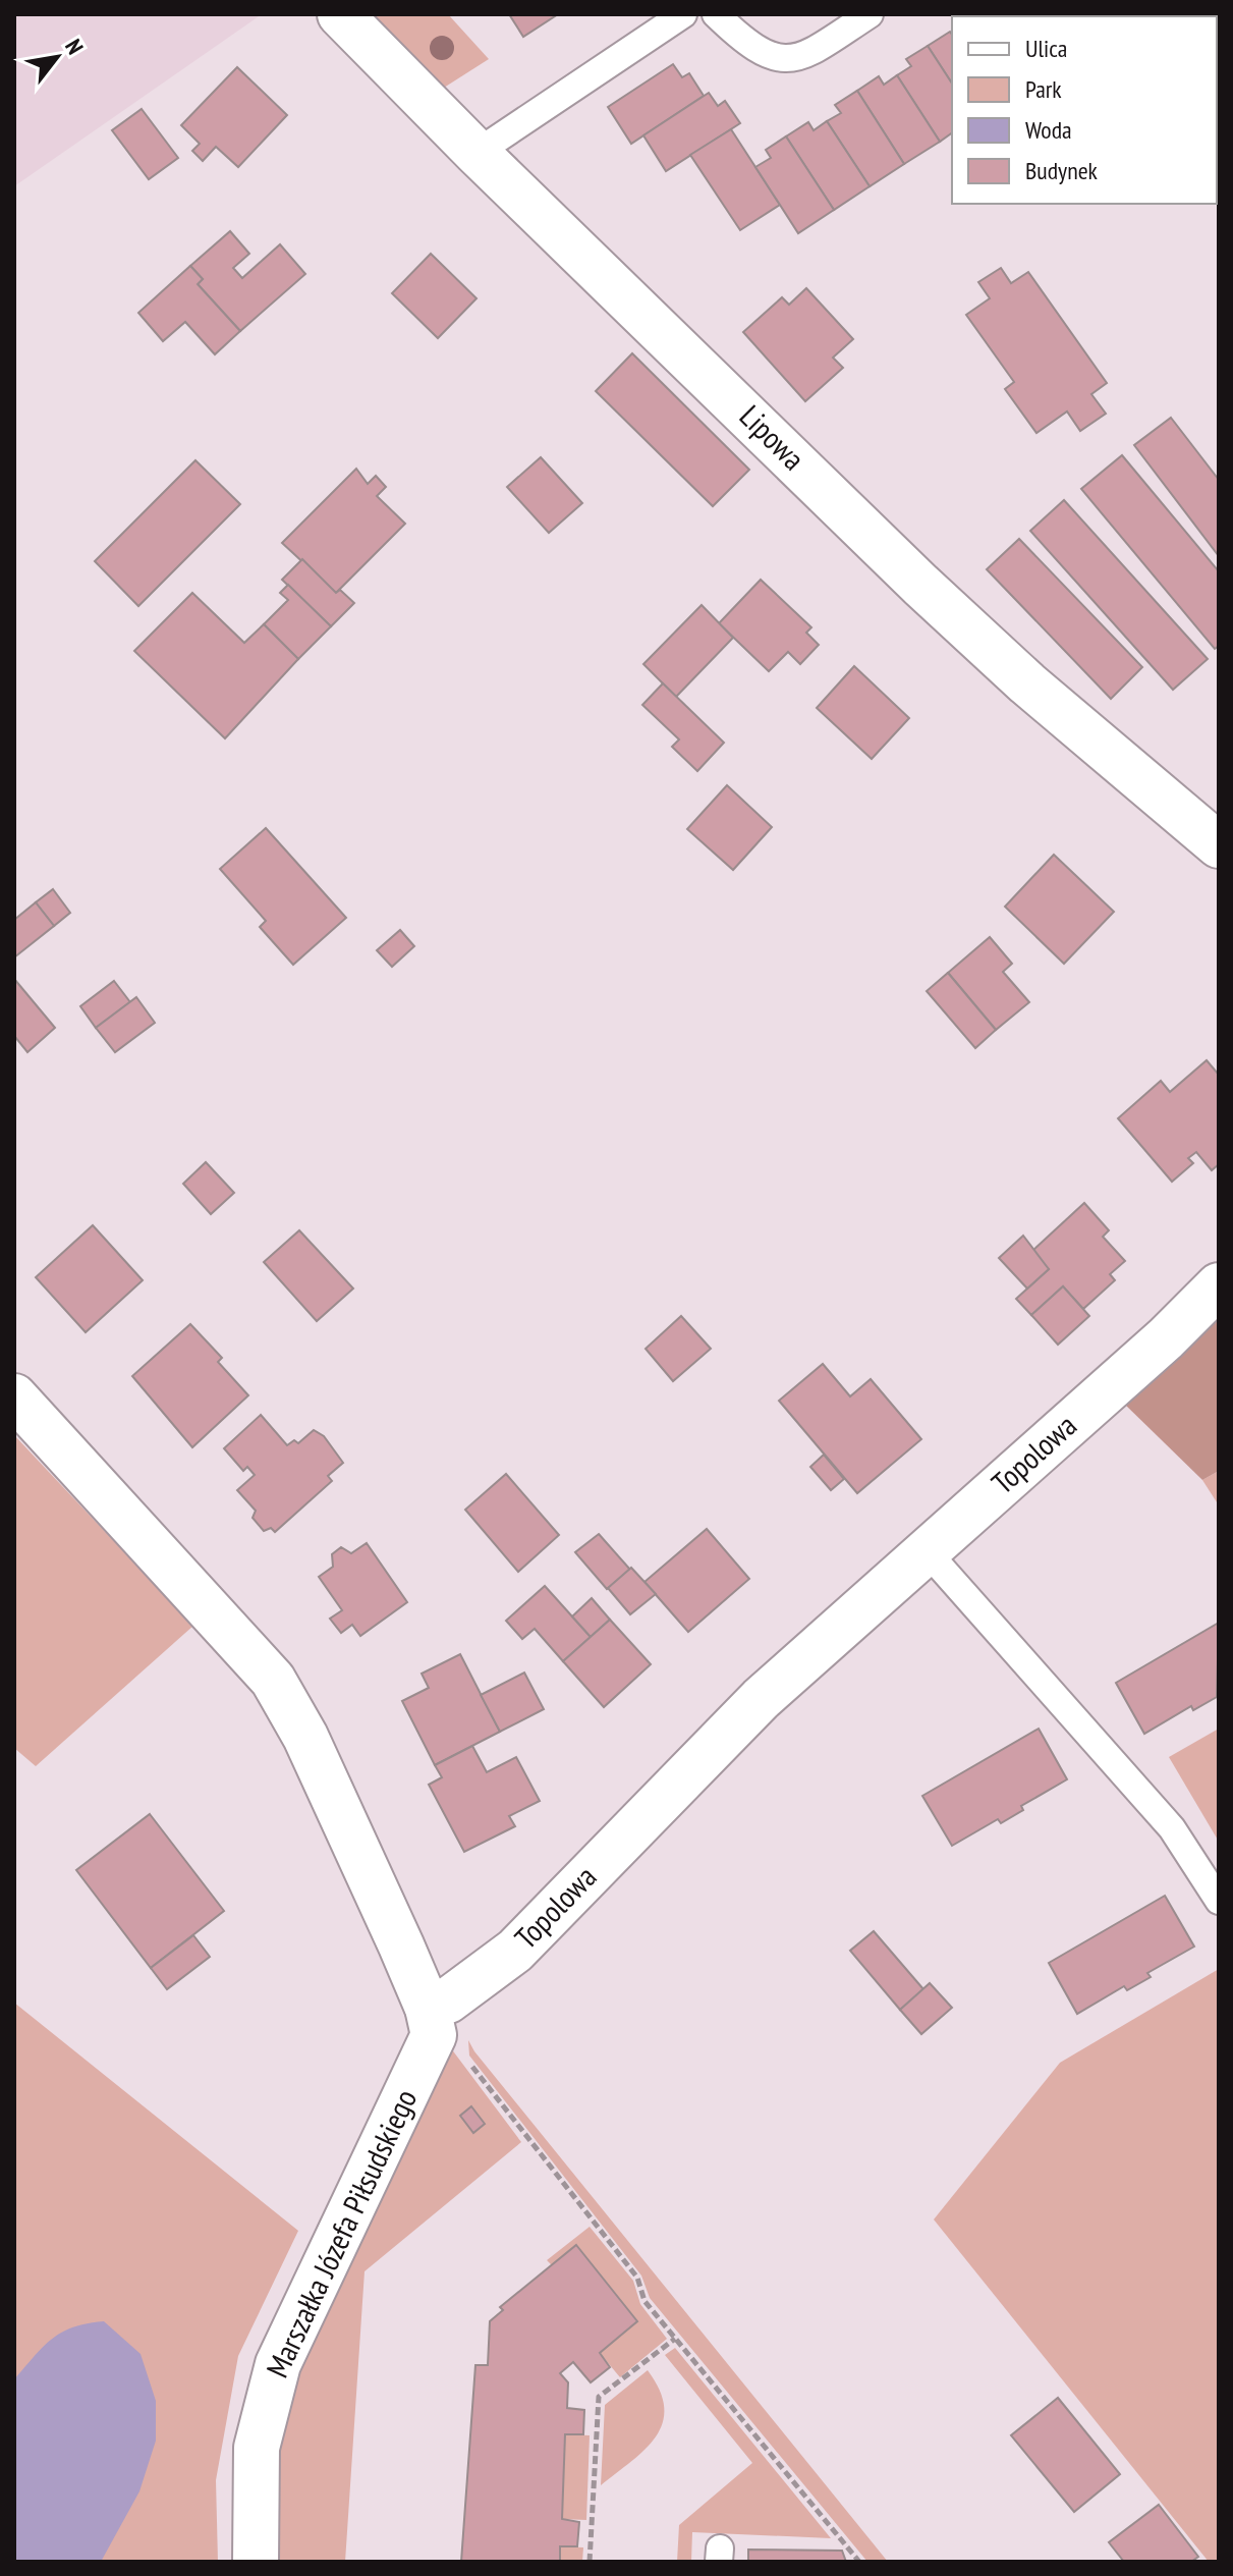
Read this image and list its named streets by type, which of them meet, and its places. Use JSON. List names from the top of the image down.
{
  "streets": {
    "street": ["Lipowa", "Topolowa", "Marszałka Józefa Piłsudskiego"]
  },
  "crossings": [
    ["Topolowa", "Marszałka Józefa Piłsudskiego"]
  ],
  "legend": [
    "Ulica",
    "Park",
    "Woda",
    "Budynek"
  ],
  "north": "top right"
}
